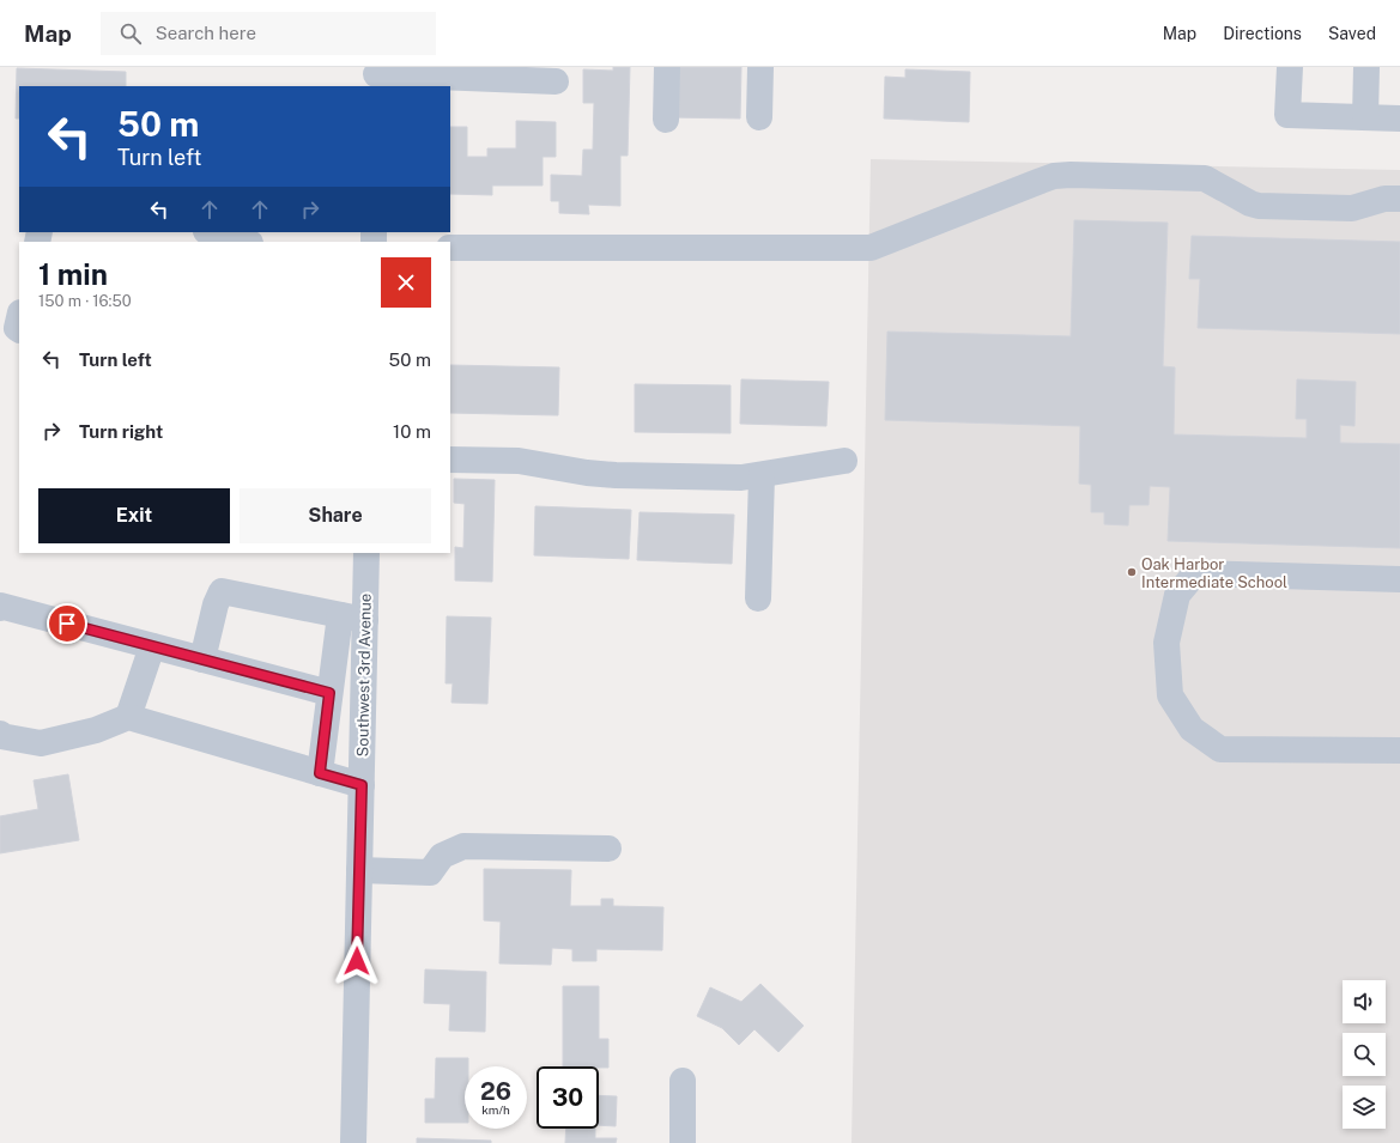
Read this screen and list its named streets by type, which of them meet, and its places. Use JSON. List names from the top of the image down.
{
  "streets": {
    "street": ["Southwest 3rd Avenue"]
  },
  "places": ["Oak Harbor Intermediate School"],
  "page": {
    "header": "Map",
    "search": "Search here",
    "nav": ["Map", "Directions", "Saved"],
    "turn": ["50 m", "Turn left"],
    "heading": ["1 min", "150 m · 16:50"],
    "list": [
      {
        "name": "Turn left",
        "value": "50 m"
      },
      {
        "name": "Turn right",
        "value": "10 m"
      }
    ],
    "buttons": ["Exit", "Share"],
    "speed": "26 km/h",
    "limit": "30"
  }
}
